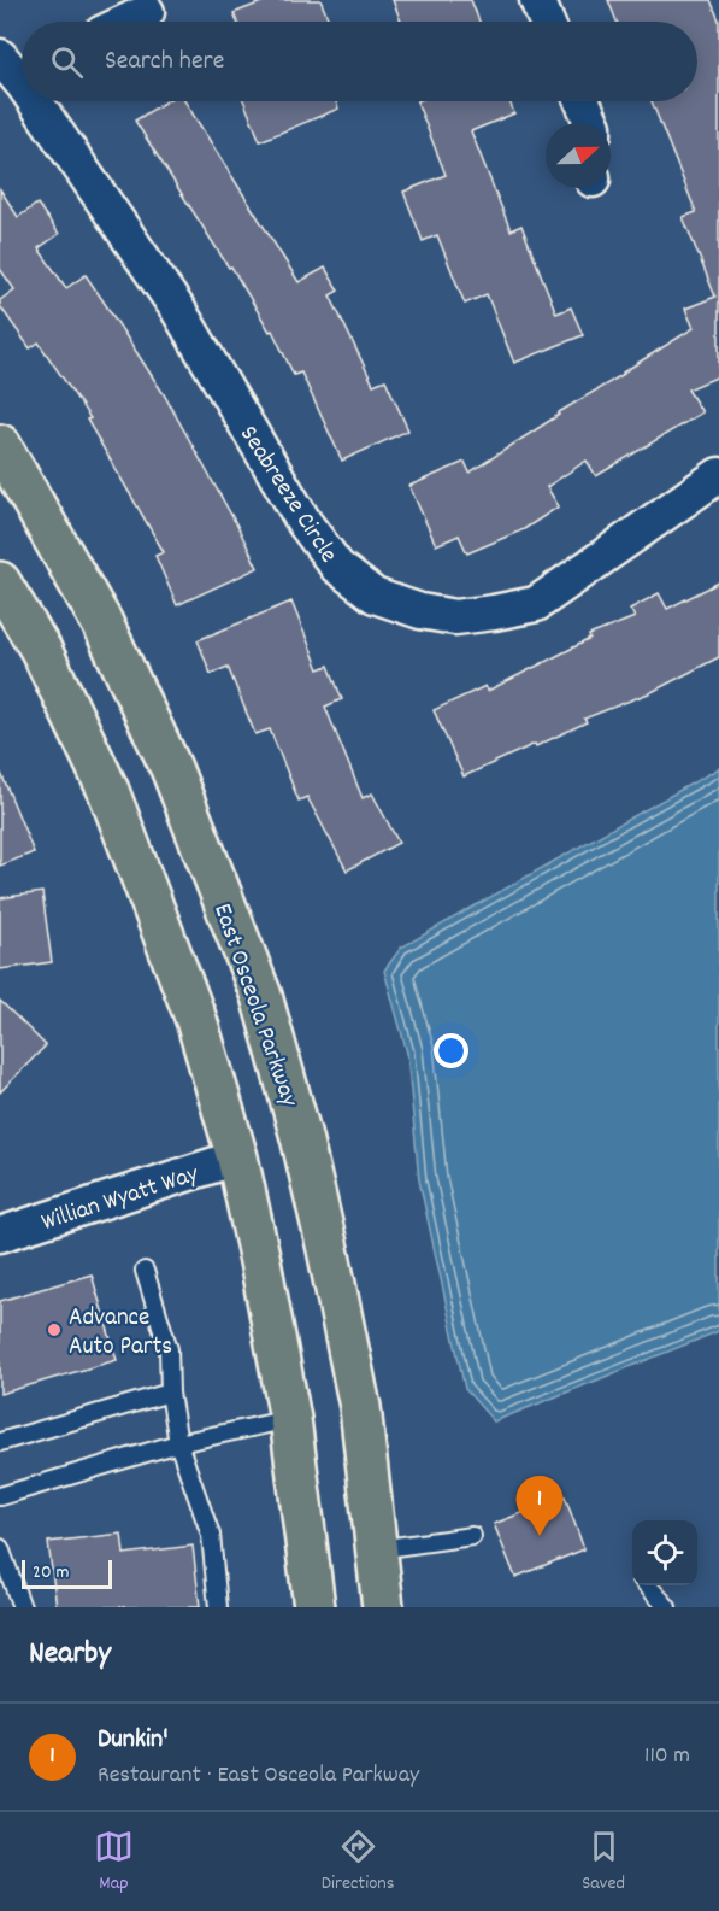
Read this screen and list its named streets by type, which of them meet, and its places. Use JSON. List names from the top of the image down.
{
  "streets": {
    "main road": ["East Osceola Parkway"],
    "street": ["Seabreeze Circle", "Willian Wyatt Way"]
  },
  "places": ["Advance Auto Parts"],
  "scale_bar": "20 m",
  "north": "right",
  "page": {
    "search": "Search here",
    "pins": "1",
    "scale": "20 m",
    "heading": "Nearby",
    "list": [
      {
        "mark": "1",
        "name": "Dunkin'",
        "note": "Restaurant · East Osceola Parkway",
        "value": "110 m"
      }
    ],
    "nav": ["Map", "Directions", "Saved"]
  }
}
